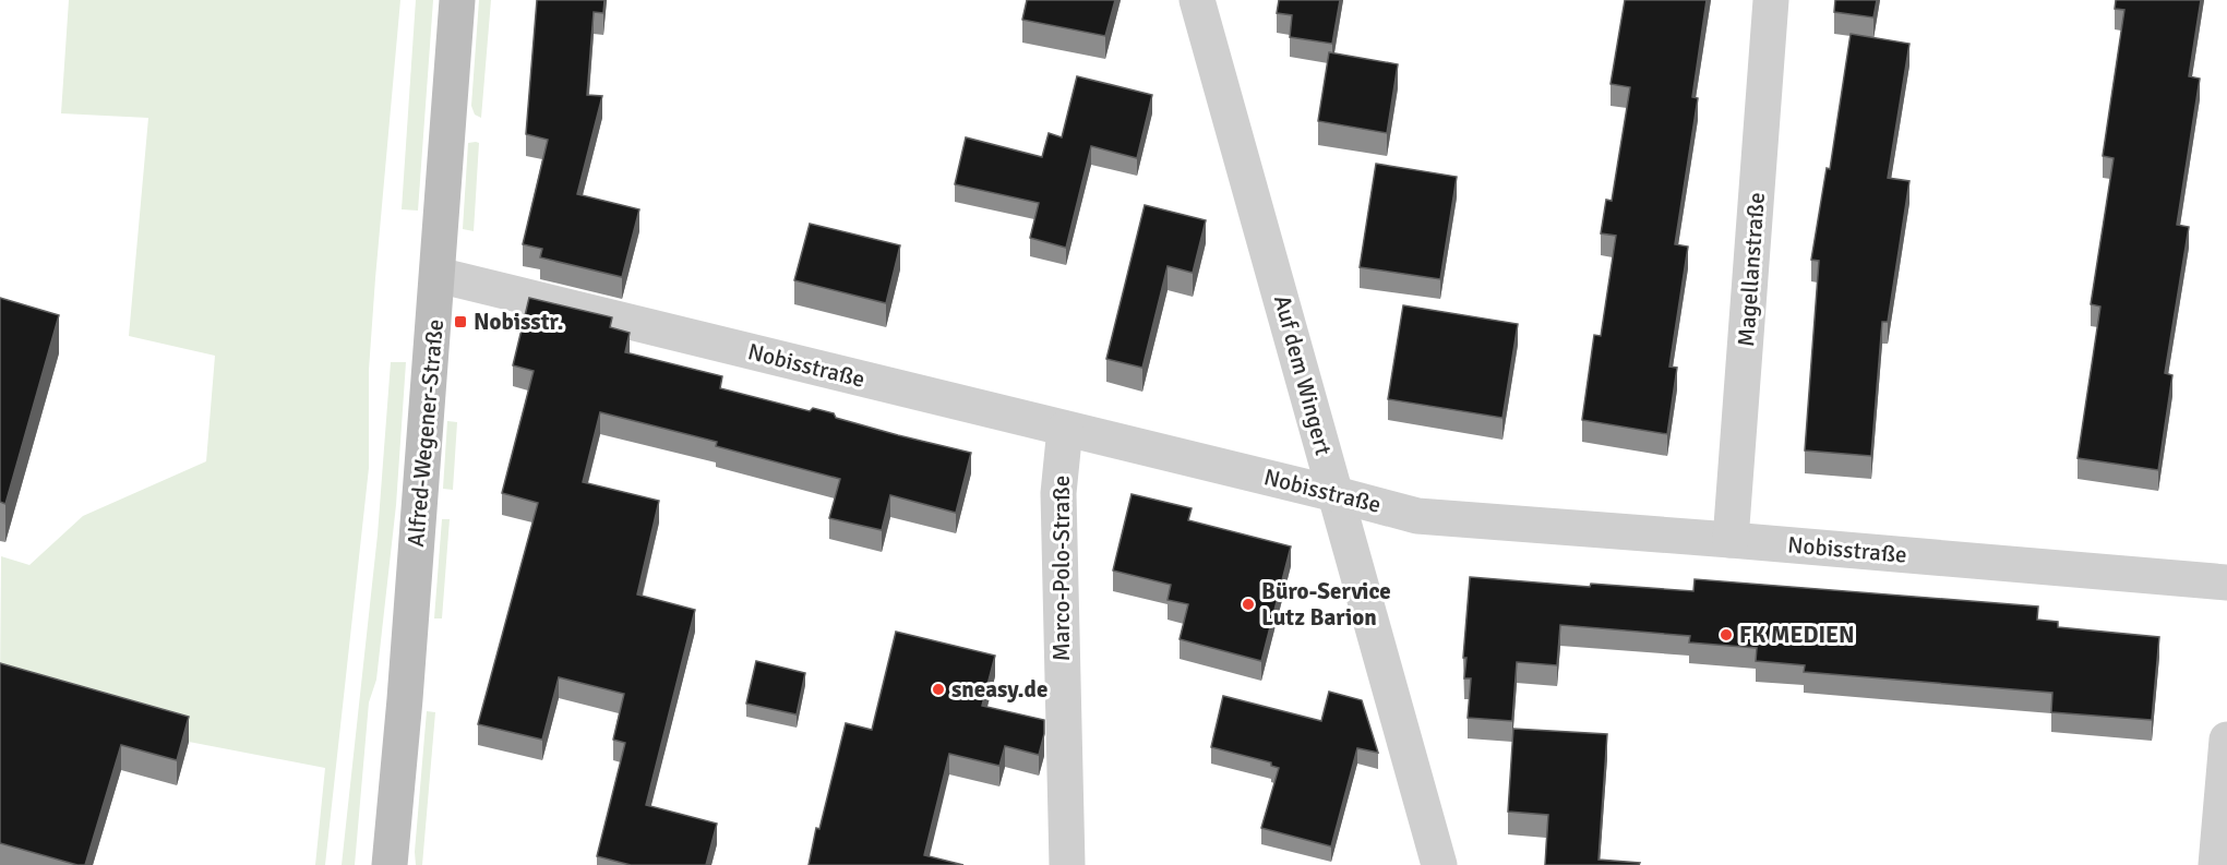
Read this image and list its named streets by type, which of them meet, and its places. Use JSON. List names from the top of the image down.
{
  "streets": {
    "street": [
      "Magellanstraße",
      "Nobisstraße",
      "Auf dem Wingert",
      "Alfred-Wegener-Straße",
      "Marco-Polo-Straße"
    ]
  },
  "crossings": [
    ["Magellanstraße", "Nobisstraße"],
    ["Nobisstraße", "Auf dem Wingert"],
    ["Nobisstraße", "Alfred-Wegener-Straße"],
    ["Nobisstraße", "Marco-Polo-Straße"]
  ],
  "places": {
    "transit": ["Nobisstr."],
    "other": ["Büro-Service Lutz Barion", "FK MEDIEN", "sneasy.de"]
  }
}
